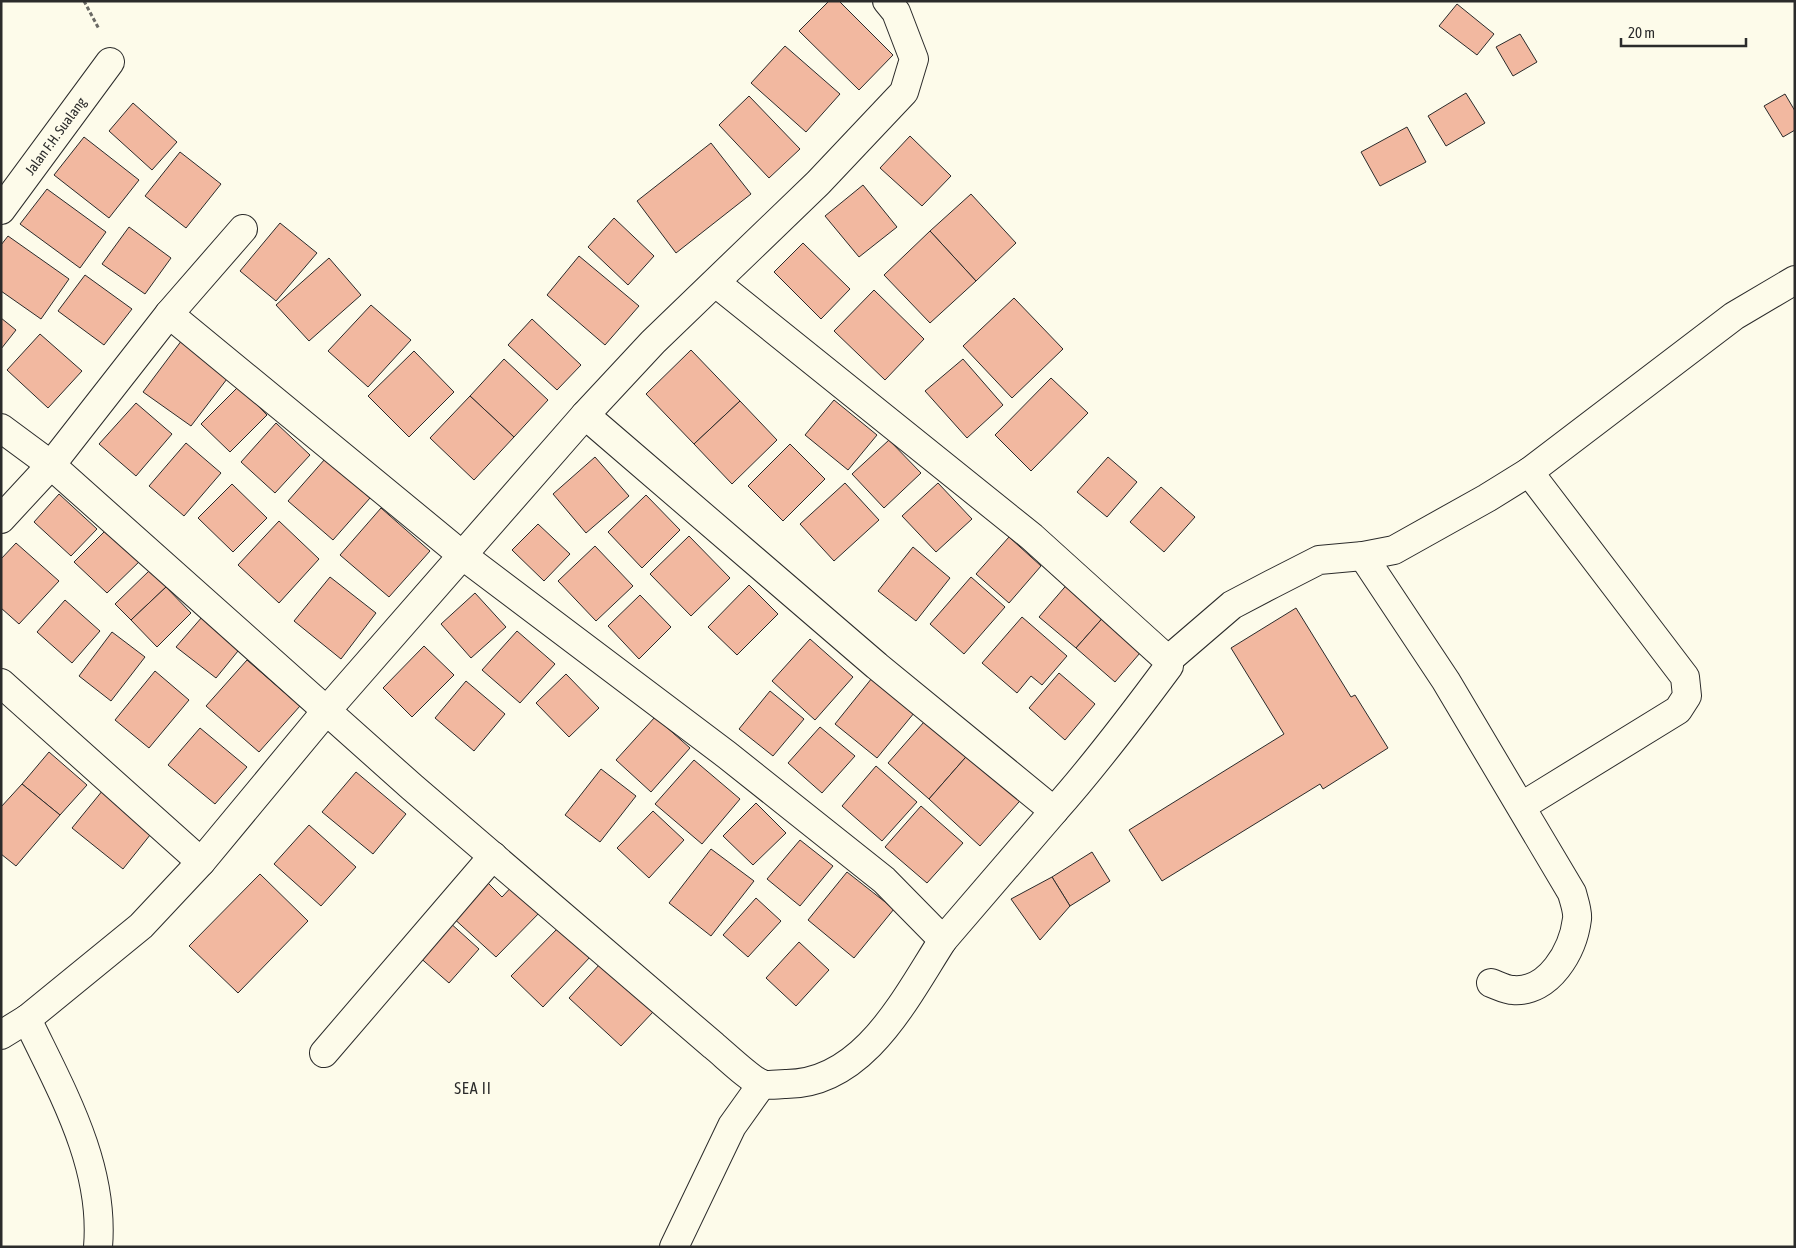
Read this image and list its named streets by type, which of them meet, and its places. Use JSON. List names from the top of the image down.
{
  "streets": {
    "street": ["Jalan F.H. Sualang"]
  },
  "districts": ["SEA II"],
  "scale_bar": "20 m"
}
